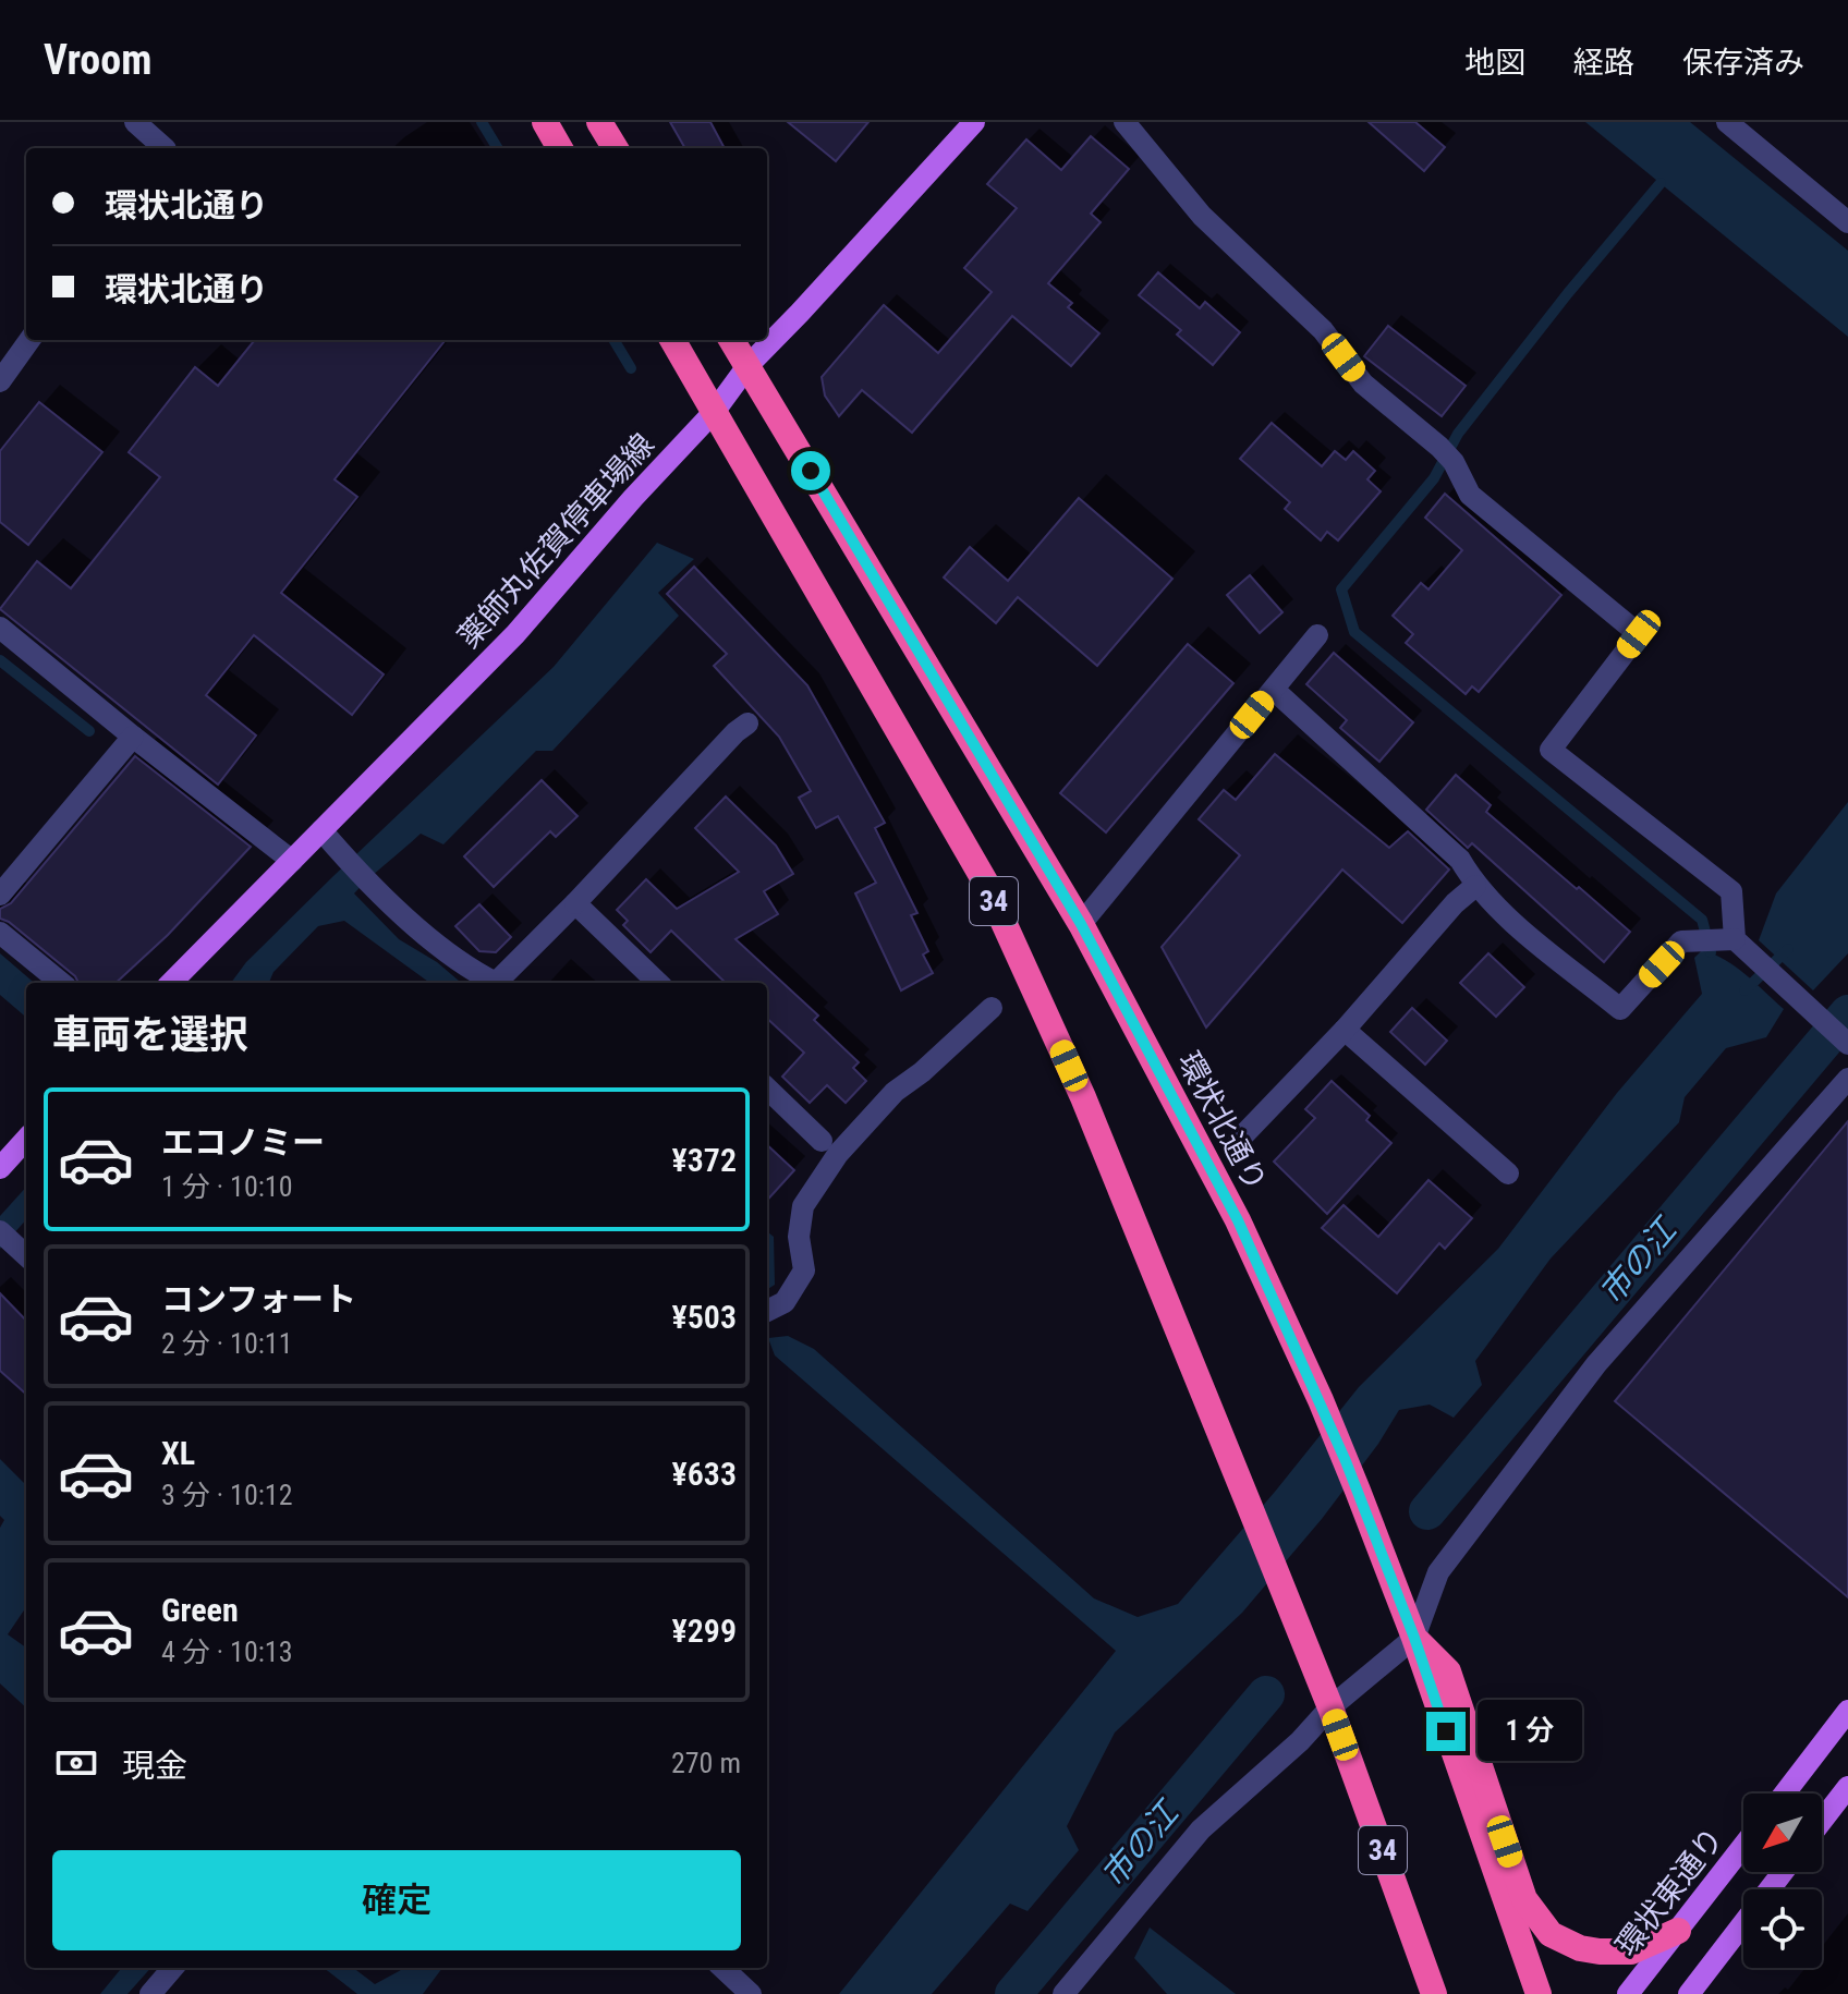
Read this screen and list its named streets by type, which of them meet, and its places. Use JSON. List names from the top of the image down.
{
  "streets": {
    "highway": ["34", "環状北通り"],
    "main road": ["薬師丸佐賀停車場線", "環状東通り"]
  },
  "crossings": [
    ["薬師丸佐賀停車場線", "34"],
    ["薬師丸佐賀停車場線", "環状北通り"]
  ],
  "water": ["市の江"],
  "north": "bottom left",
  "page": {
    "header": "Vroom",
    "nav": ["地図", "経路", "保存済み"],
    "banner": ["環状北通り", "環状北通り"],
    "heading": "車両を選択",
    "list": [
      {
        "name": "エコノミー",
        "note": "1 分 · 10:10",
        "value": "¥372"
      },
      {
        "name": "コンフォート",
        "note": "2 分 · 10:11",
        "value": "¥503"
      },
      {
        "name": "XL",
        "note": "3 分 · 10:12",
        "value": "¥633"
      },
      {
        "name": "Green",
        "note": "4 分 · 10:13",
        "value": "¥299"
      }
    ],
    "bubble": "1 分",
    "pay": ["現金", "270 m"],
    "buttons": "確定"
  }
}
